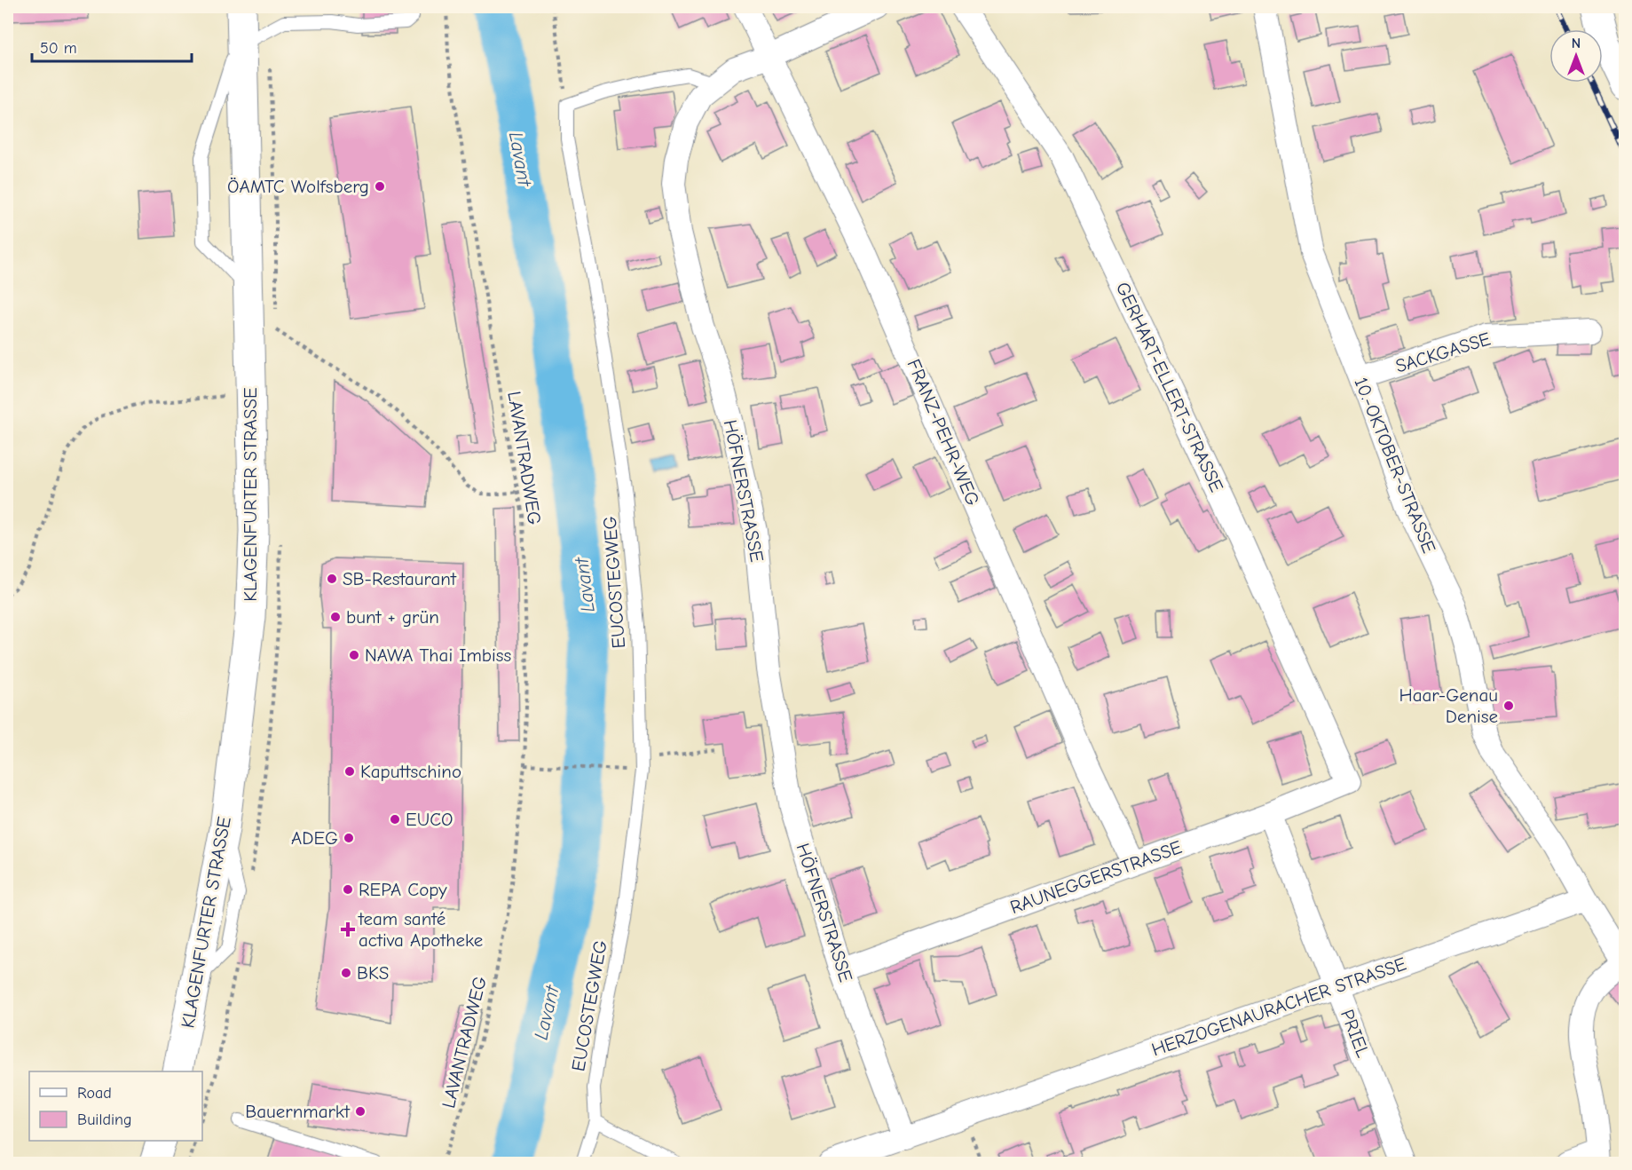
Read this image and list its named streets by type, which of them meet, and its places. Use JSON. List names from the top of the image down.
{
  "streets": {
    "main road": ["KLAGENFURTER STRASSE"],
    "street": [
      "SACKGASSE",
      "GERHART-ELLERT-STRASSE",
      "FRANZ-PEHR-WEG",
      "10.-OKTOBER-STRASSE",
      "HÖFNERSTRASSE",
      "RAUNEGGERSTRASSE",
      "HERZOGENAURACHER STRASSE",
      "PRIEL"
    ],
    "lane": ["EUCOSTEGWEG"],
    "path": ["LAVANTRADWEG"]
  },
  "crossings": [
    ["SACKGASSE", "10.-OKTOBER-STRASSE"],
    ["GERHART-ELLERT-STRASSE", "RAUNEGGERSTRASSE"],
    ["FRANZ-PEHR-WEG", "HÖFNERSTRASSE"],
    ["FRANZ-PEHR-WEG", "RAUNEGGERSTRASSE"],
    ["10.-OKTOBER-STRASSE", "HERZOGENAURACHER STRASSE"],
    ["HÖFNERSTRASSE", "RAUNEGGERSTRASSE"],
    ["HÖFNERSTRASSE", "HERZOGENAURACHER STRASSE"],
    ["RAUNEGGERSTRASSE", "PRIEL"],
    ["HERZOGENAURACHER STRASSE", "PRIEL"]
  ],
  "water": ["Lavant"],
  "places": {
    "other": [
      "ÖAMTC Wolfsberg",
      "SB-Restaurant",
      "bunt + grün",
      "NAWA Thai Imbiss",
      "Haar-Genau Denise",
      "Kaputtschino",
      "EUCO",
      "ADEG",
      "REPA Copy",
      "BKS",
      "Bauernmarkt"
    ],
    "health": ["team santé activa Apotheke"]
  },
  "legend": ["Road", "Building"],
  "scale_bar": "50 m",
  "north": "top"
}
